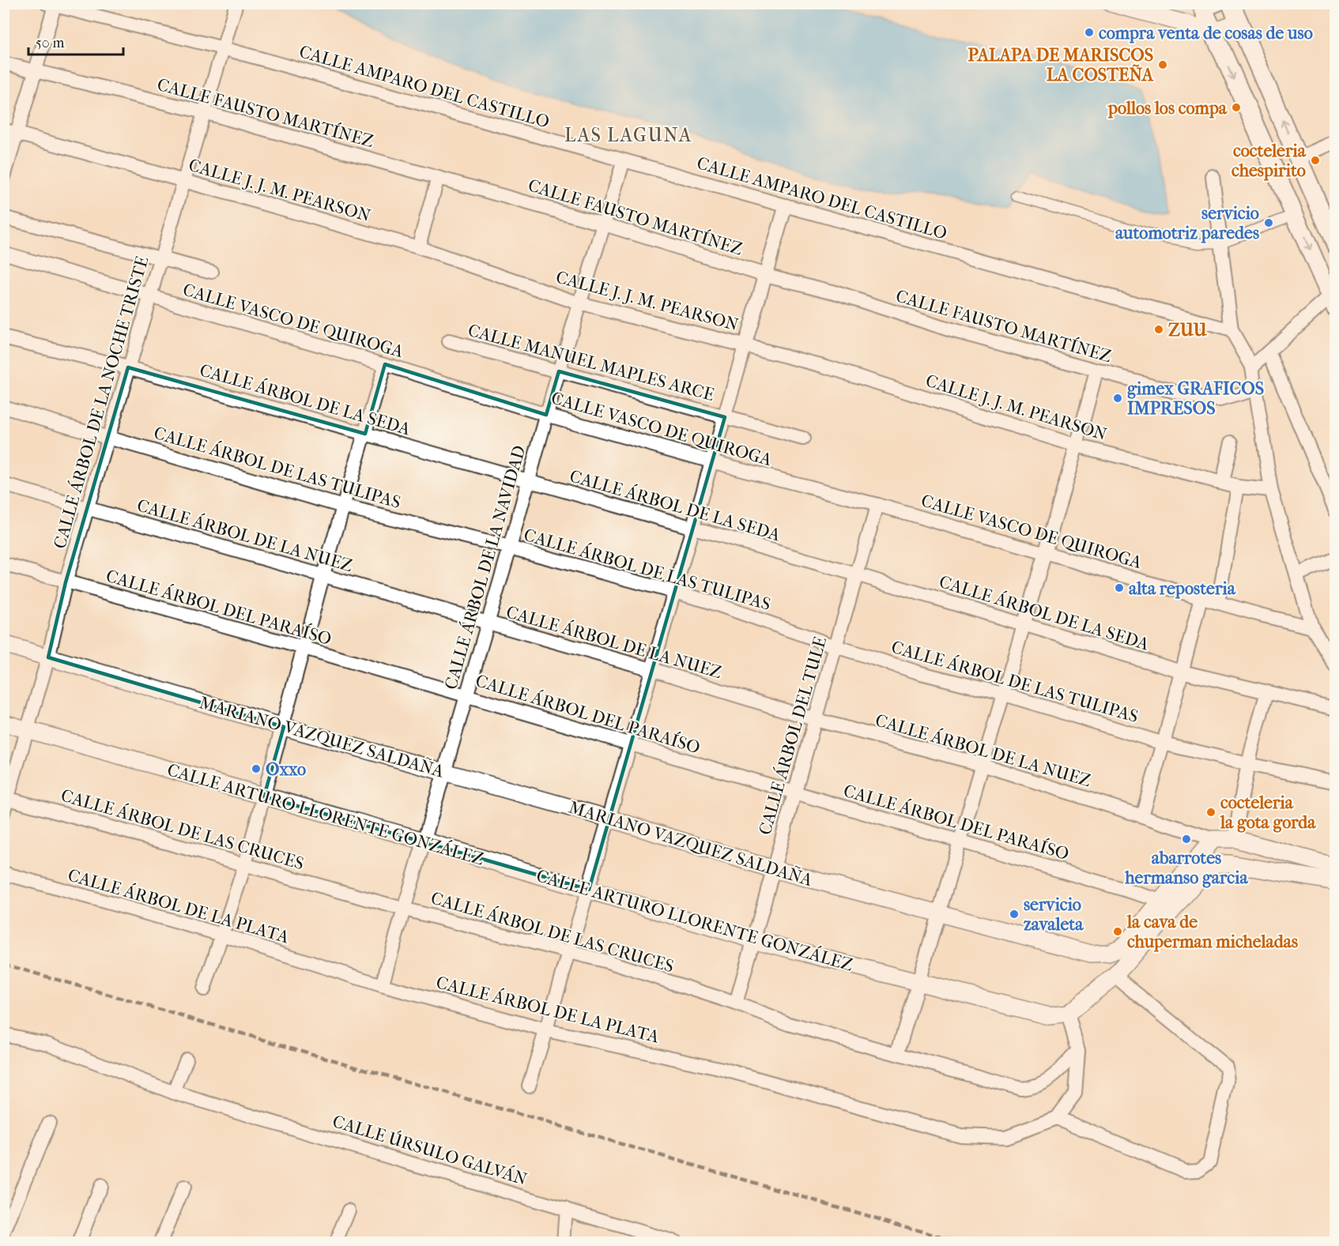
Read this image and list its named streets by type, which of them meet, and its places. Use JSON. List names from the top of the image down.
{
  "streets": {
    "street": [
      "CALLE AMPARO DEL CASTILLO",
      "CALLE FAUSTO MARTÍNEZ",
      "CALLE J. J. M. PEARSON",
      "CALLE VASCO DE QUIROGA",
      "CALLE MANUEL MAPLES ARCE",
      "CALLE ÁRBOL DE LA SEDA",
      "CALLE ÁRBOL DE LA NOCHE TRISTE",
      "CALLE ÁRBOL DE LAS TULIPAS",
      "CALLE ÁRBOL DE LA NUEZ",
      "CALLE ÁRBOL DE LA NAVIDAD",
      "CALLE ÁRBOL DEL PARAÍSO",
      "CALLE ÁRBOL DEL TULE",
      "MARIANO VAZQUEZ SALDAÑA",
      "CALLE ARTURO LLORENTE GONZÁLEZ",
      "CALLE ÁRBOL DE LAS CRUCES",
      "CALLE ÁRBOL DE LA PLATA",
      "CALLE ÚRSULO GALVÁN"
    ]
  },
  "crossings": [
    ["CALLE AMPARO DEL CASTILLO", "CALLE ÁRBOL DE LA NOCHE TRISTE"],
    ["CALLE AMPARO DEL CASTILLO", "CALLE ÁRBOL DE LA NAVIDAD"],
    ["CALLE FAUSTO MARTÍNEZ", "CALLE ÁRBOL DE LA NOCHE TRISTE"],
    ["CALLE FAUSTO MARTÍNEZ", "CALLE ÁRBOL DE LA NAVIDAD"],
    ["CALLE J. J. M. PEARSON", "CALLE ÁRBOL DE LA NOCHE TRISTE"],
    ["CALLE J. J. M. PEARSON", "CALLE ÁRBOL DE LA NAVIDAD"],
    ["CALLE VASCO DE QUIROGA", "CALLE ÁRBOL DE LA NOCHE TRISTE"],
    ["CALLE VASCO DE QUIROGA", "CALLE ÁRBOL DE LA NAVIDAD"],
    ["CALLE VASCO DE QUIROGA", "CALLE ÁRBOL DEL TULE"],
    ["CALLE MANUEL MAPLES ARCE", "CALLE ÁRBOL DE LA NAVIDAD"],
    ["CALLE ÁRBOL DE LA SEDA", "CALLE ÁRBOL DE LA NOCHE TRISTE"],
    ["CALLE ÁRBOL DE LA SEDA", "CALLE ÁRBOL DE LA NAVIDAD"],
    ["CALLE ÁRBOL DE LA SEDA", "CALLE ÁRBOL DEL TULE"],
    ["CALLE ÁRBOL DE LA NOCHE TRISTE", "CALLE ÁRBOL DE LAS TULIPAS"],
    ["CALLE ÁRBOL DE LA NOCHE TRISTE", "CALLE ÁRBOL DE LA NUEZ"],
    ["CALLE ÁRBOL DE LA NOCHE TRISTE", "CALLE ÁRBOL DEL PARAÍSO"],
    ["CALLE ÁRBOL DE LA NOCHE TRISTE", "MARIANO VAZQUEZ SALDAÑA"],
    ["CALLE ÁRBOL DE LA NOCHE TRISTE", "CALLE ARTURO LLORENTE GONZÁLEZ"],
    ["CALLE ÁRBOL DE LA NOCHE TRISTE", "CALLE ÁRBOL DE LAS CRUCES"],
    ["CALLE ÁRBOL DE LAS TULIPAS", "CALLE ÁRBOL DE LA NAVIDAD"],
    ["CALLE ÁRBOL DE LAS TULIPAS", "CALLE ÁRBOL DEL TULE"],
    ["CALLE ÁRBOL DE LA NUEZ", "CALLE ÁRBOL DE LA NAVIDAD"],
    ["CALLE ÁRBOL DE LA NUEZ", "CALLE ÁRBOL DEL TULE"],
    ["CALLE ÁRBOL DE LA NUEZ", "MARIANO VAZQUEZ SALDAÑA"],
    ["CALLE ÁRBOL DE LA NAVIDAD", "CALLE ÁRBOL DEL PARAÍSO"],
    ["CALLE ÁRBOL DE LA NAVIDAD", "MARIANO VAZQUEZ SALDAÑA"],
    ["CALLE ÁRBOL DE LA NAVIDAD", "CALLE ARTURO LLORENTE GONZÁLEZ"],
    ["CALLE ÁRBOL DE LA NAVIDAD", "CALLE ÁRBOL DE LAS CRUCES"],
    ["CALLE ÁRBOL DE LA NAVIDAD", "CALLE ÁRBOL DE LA PLATA"],
    ["CALLE ÁRBOL DEL PARAÍSO", "CALLE ÁRBOL DEL TULE"],
    ["CALLE ÁRBOL DEL PARAÍSO", "MARIANO VAZQUEZ SALDAÑA"],
    ["CALLE ÁRBOL DEL TULE", "MARIANO VAZQUEZ SALDAÑA"],
    ["CALLE ÁRBOL DEL TULE", "CALLE ARTURO LLORENTE GONZÁLEZ"],
    ["CALLE ÁRBOL DEL TULE", "CALLE ÁRBOL DE LAS CRUCES"]
  ],
  "districts": ["LAS LAGUNA"],
  "places": [
    "compra venta de cosas de uso",
    "PALAPA DE MARISCOS LA COSTEÑA",
    "pollos los compa",
    "cocteleria chespirito",
    "servicio automotriz paredes",
    "ZUU",
    "gimex GRAFICOS IMPRESOS",
    "alta reposteria",
    "Oxxo",
    "cocteleria la gota gorda",
    "abarrotes hermanso garcia",
    "servicio zavaleta",
    "la cava de chuperman micheladas"
  ],
  "scale_bar": "50 m"
}
